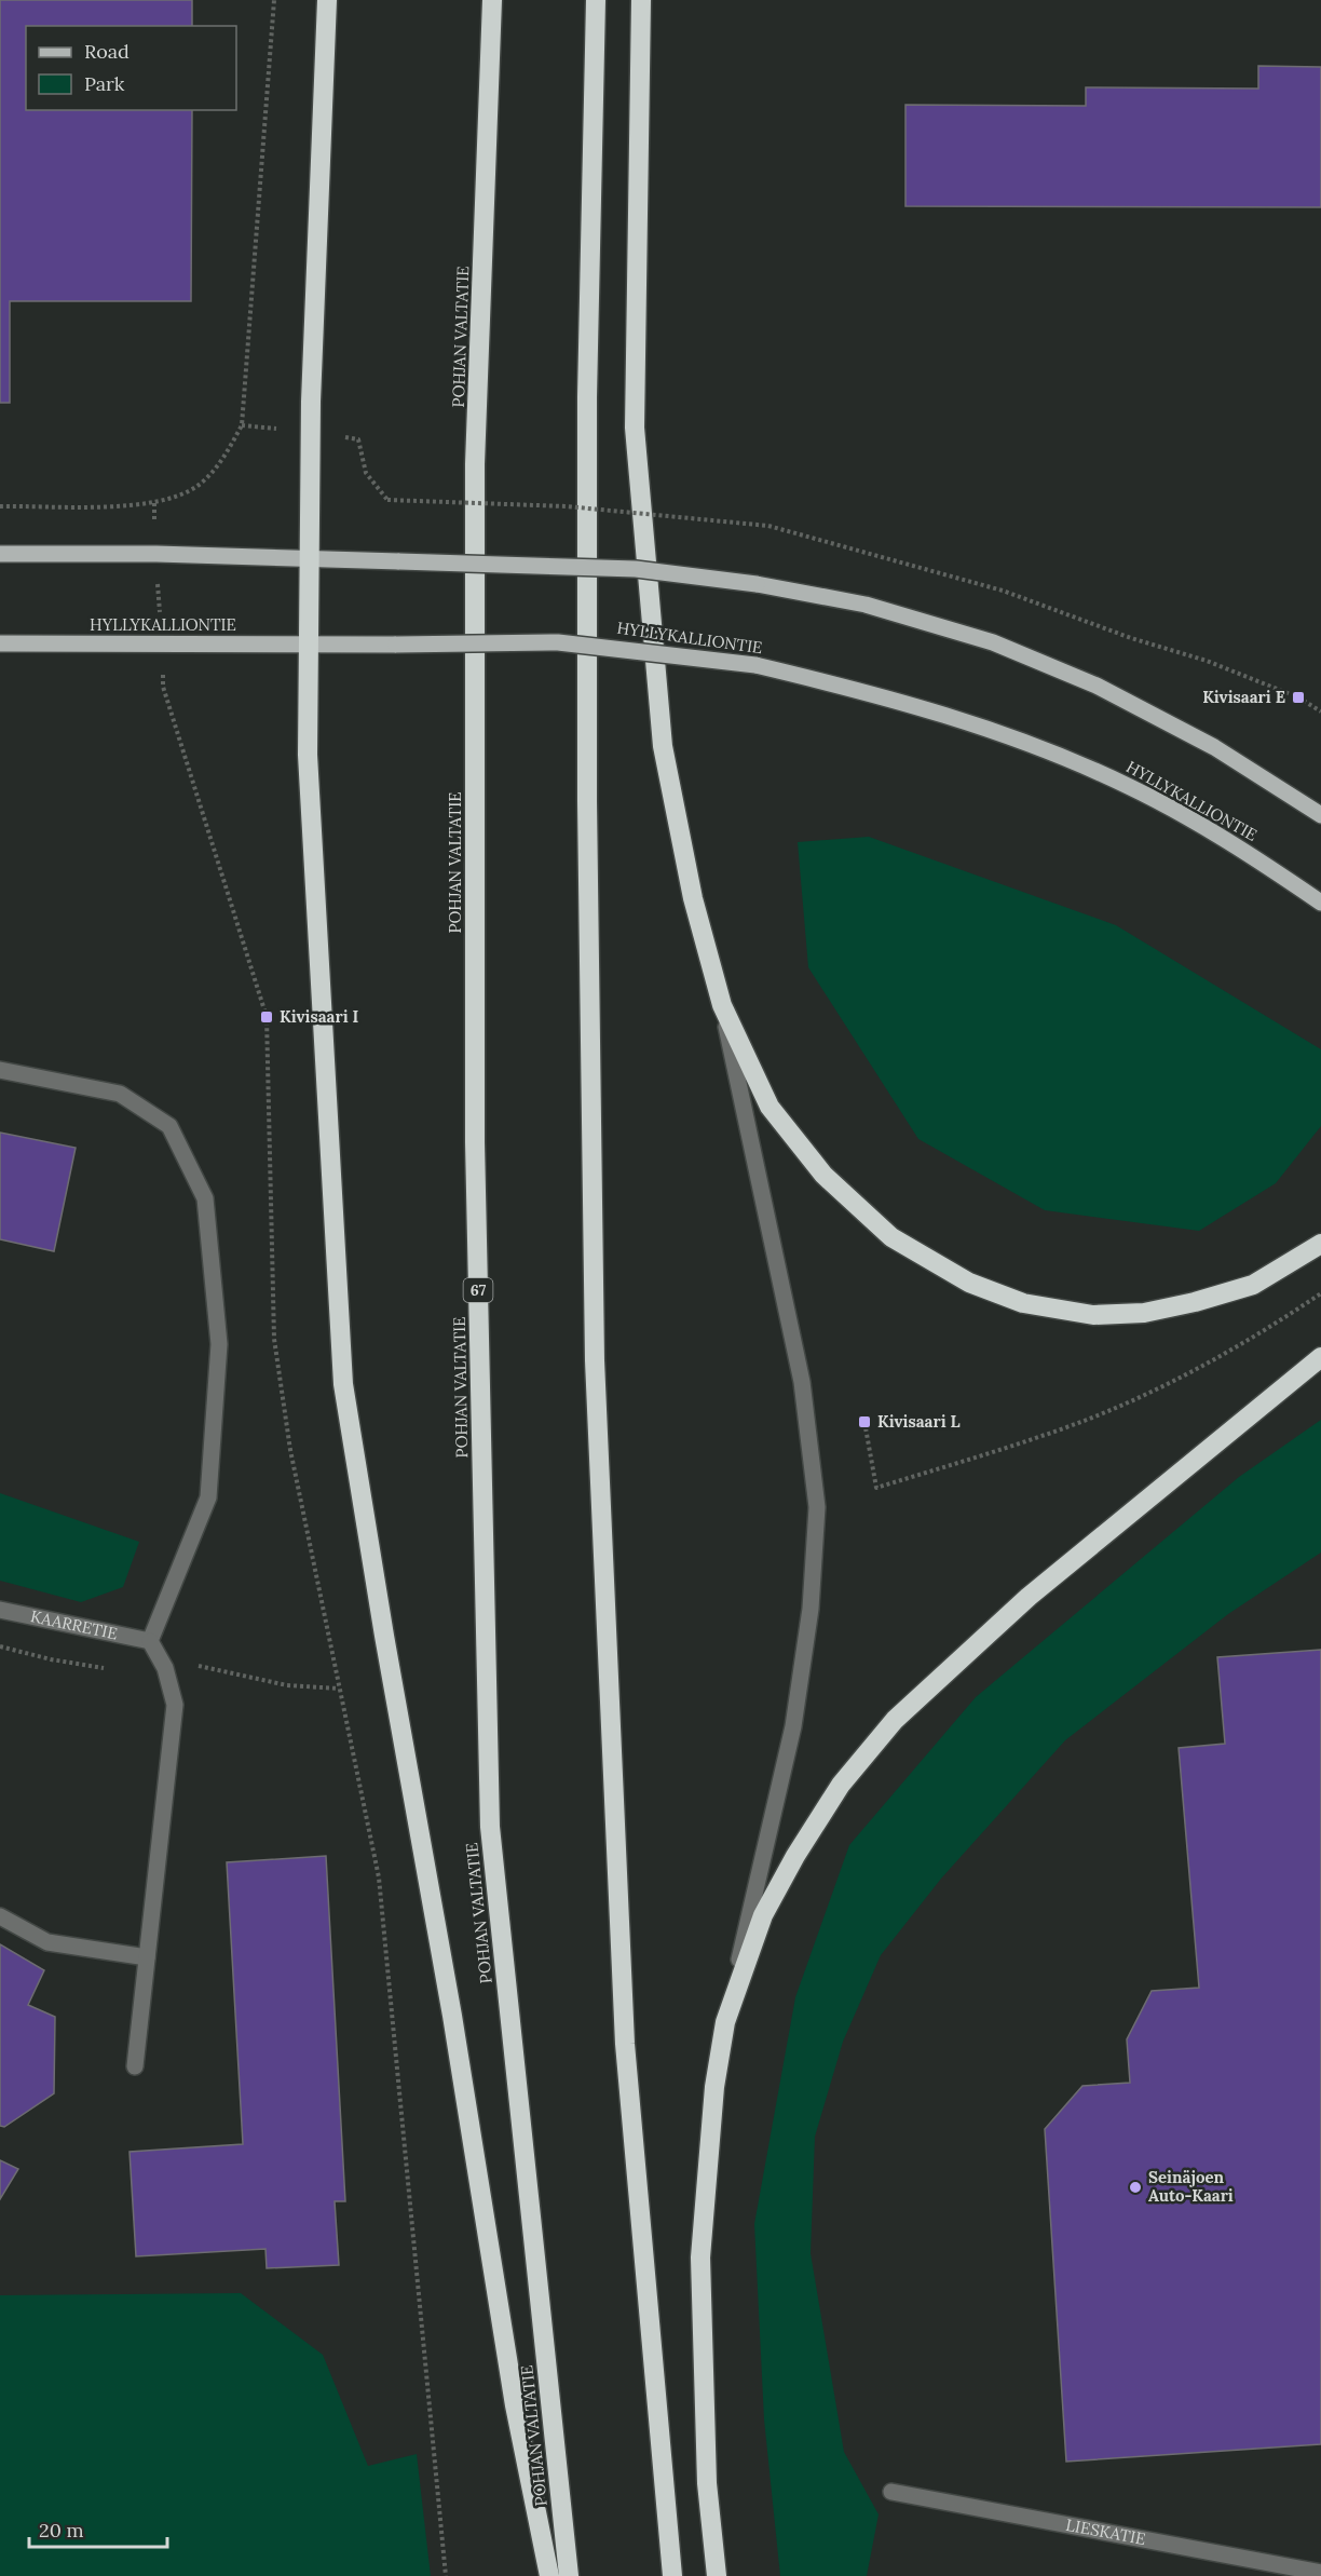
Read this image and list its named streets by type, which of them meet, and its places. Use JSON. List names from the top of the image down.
{
  "streets": {
    "highway": ["POHJAN VALTATIE", "67"],
    "main road": ["HYLLYKALLIONTIE"],
    "street": ["KAARRETIE", "LIESKATIE"]
  },
  "places": {
    "transit": ["Kivisaari E", "Kivisaari I", "Kivisaari L"],
    "other": ["Seinäjoen Auto-Kaari"]
  },
  "legend": ["Road", "Park"],
  "scale_bar": "20 m"
}
